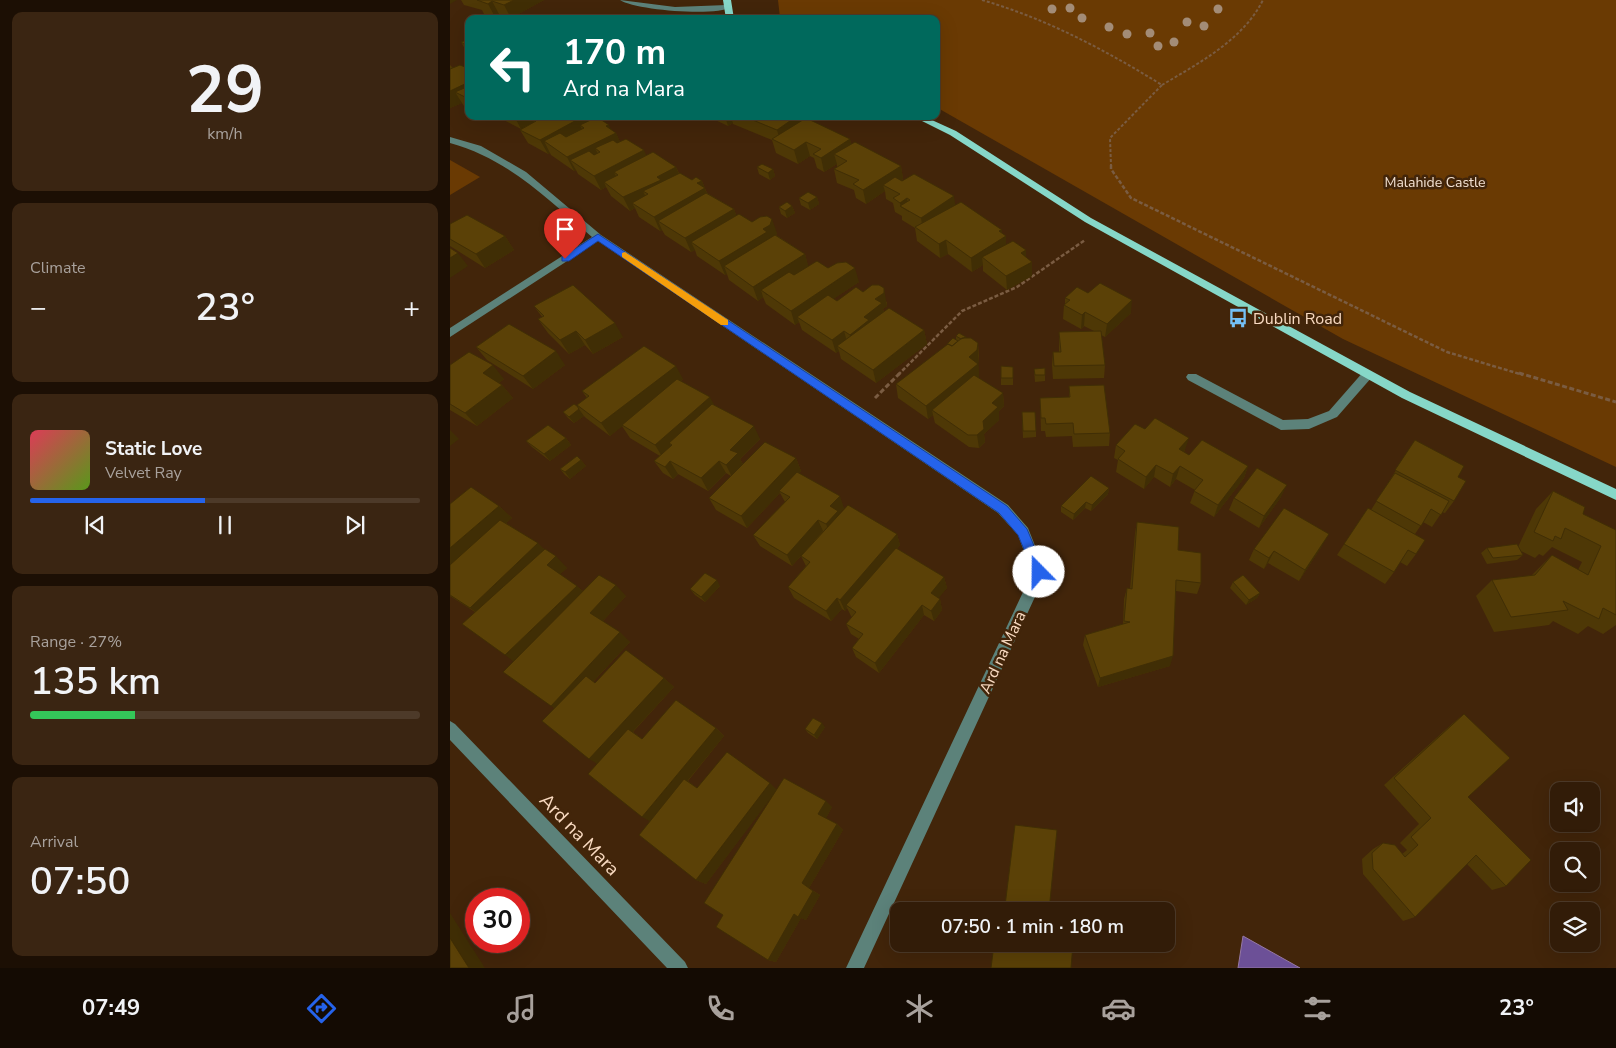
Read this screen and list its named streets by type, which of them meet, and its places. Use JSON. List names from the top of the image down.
{
  "streets": {
    "street": ["Ard na Mara"]
  },
  "parks": ["Malahide Castle"],
  "places": {
    "bus stop": ["Dublin Road"]
  },
  "page": {
    "tile": [
      ["29", "km/h"],
      "Climate",
      ["Range · 27%", "135 km"],
      ["Arrival", "07:50"]
    ],
    "turn": ["170 m", "Ard na Mara"],
    "heat": ["−", "23°", "+"],
    "song": ["Static Love", "Velvet Ray"],
    "limit": "30",
    "trip": "07:50 · 1 min · 180 m",
    "tabs": ["07:49", "23°"]
  }
}
